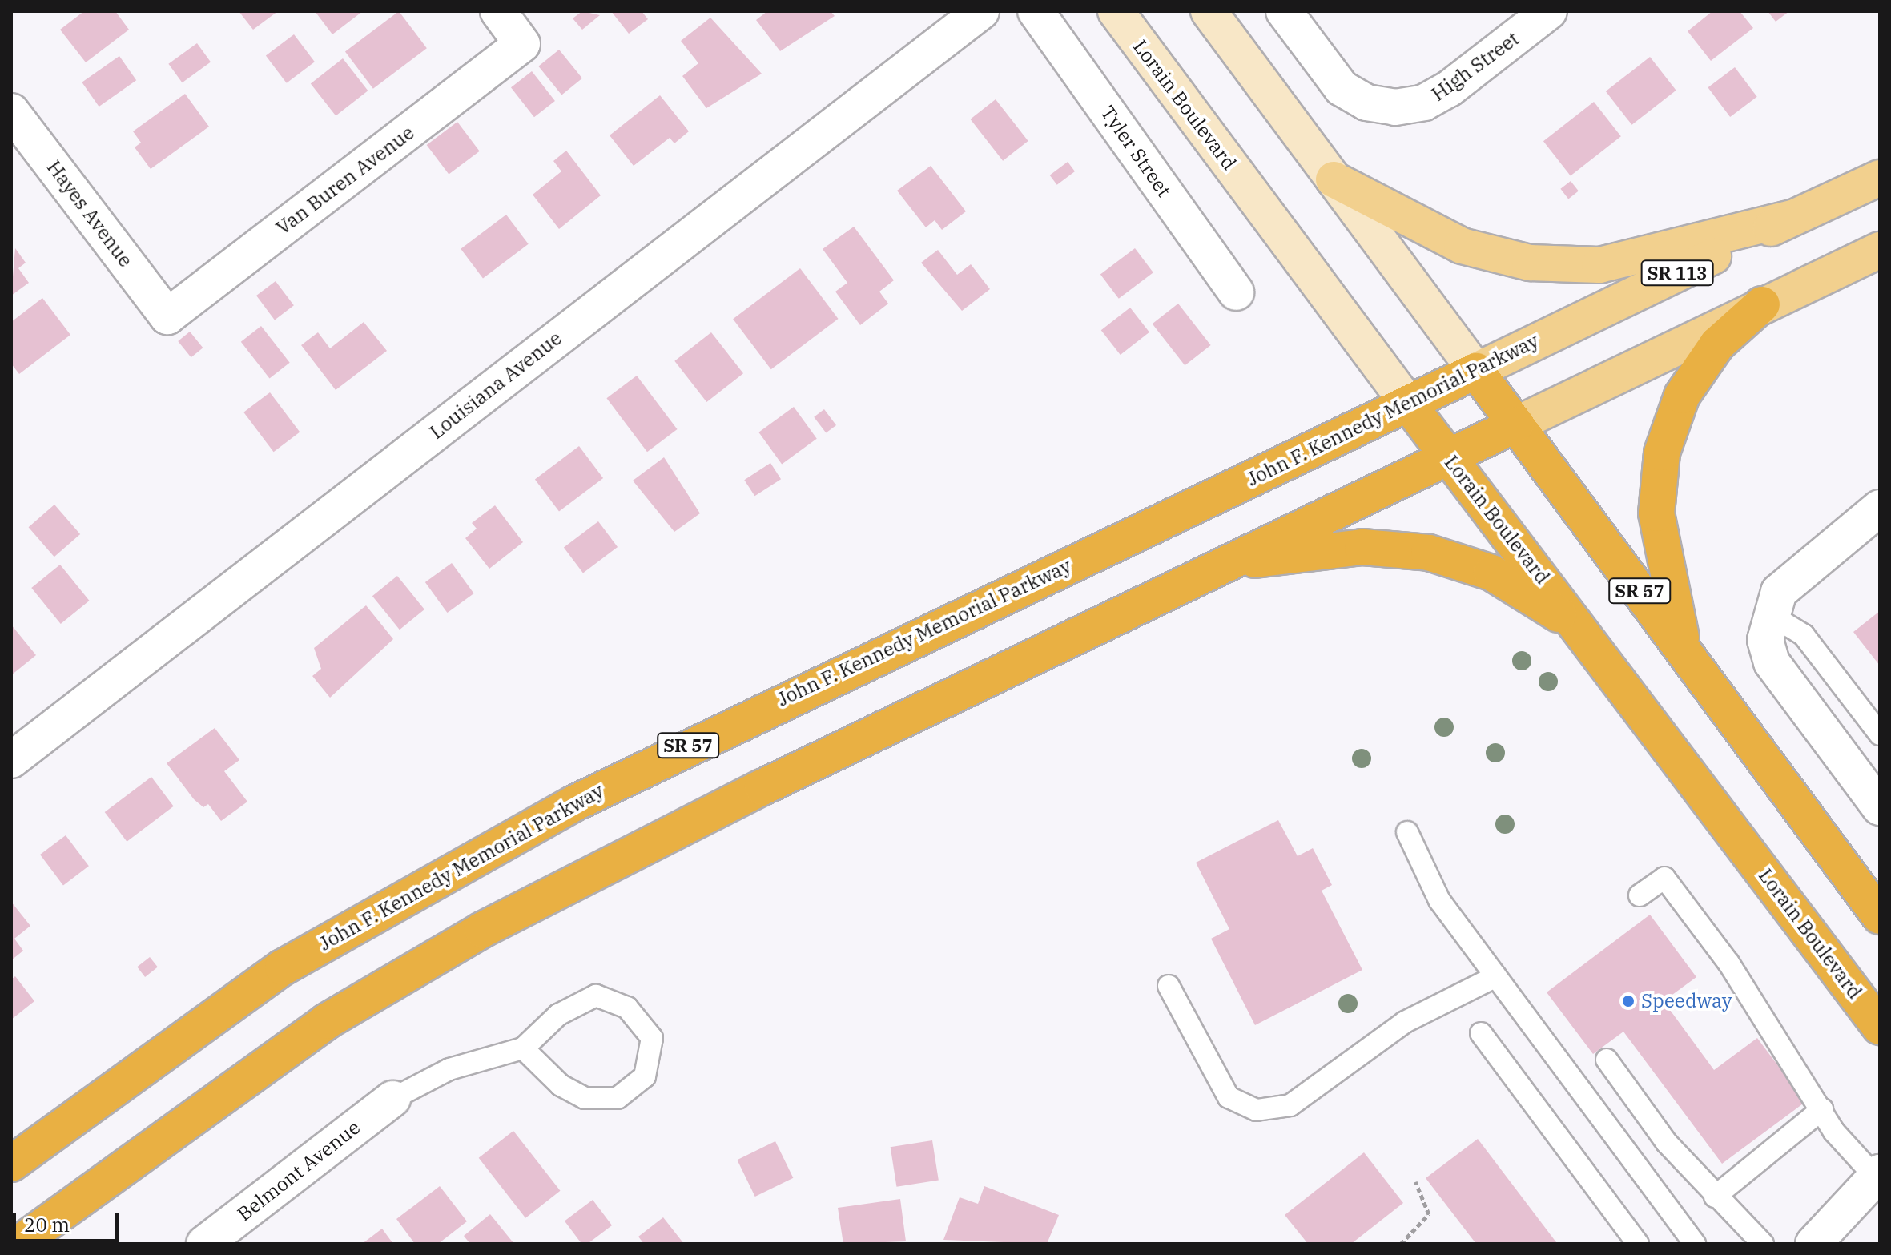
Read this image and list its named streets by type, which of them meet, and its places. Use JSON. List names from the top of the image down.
{
  "streets": {
    "highway": ["Lorain Boulevard", "John F. Kennedy Memorial Parkway", "SR 57"],
    "main road": ["SR 113"],
    "street": [
      "High Street",
      "Tyler Street",
      "Van Buren Avenue",
      "Hayes Avenue",
      "Louisiana Avenue",
      "Belmont Avenue"
    ]
  },
  "crossings": [
    ["Lorain Boulevard", "John F. Kennedy Memorial Parkway"],
    ["Van Buren Avenue", "Hayes Avenue"],
    ["John F. Kennedy Memorial Parkway", "SR 57"]
  ],
  "places": ["Speedway"],
  "scale_bar": "20 m"
}
